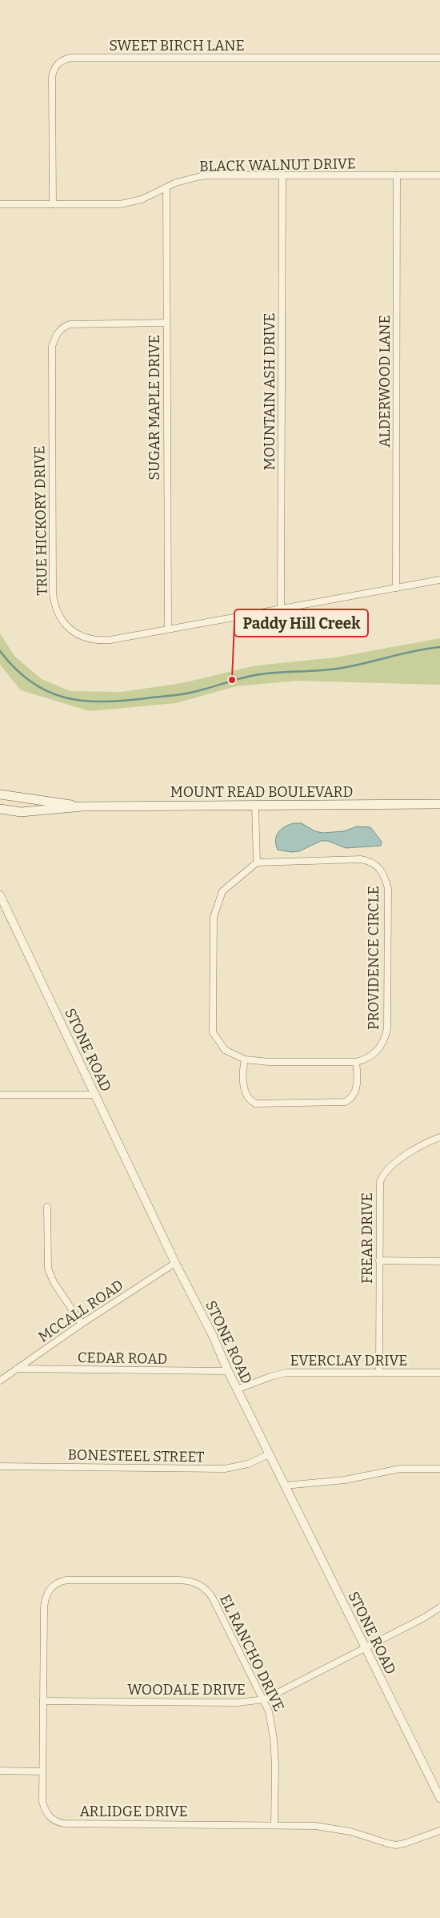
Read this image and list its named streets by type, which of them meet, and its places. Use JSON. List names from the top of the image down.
{
  "streets": {
    "main road": ["MOUNT READ BOULEVARD"],
    "street": [
      "SWEET BIRCH LANE",
      "BLACK WALNUT DRIVE",
      "ALDERWOOD LANE",
      "MOUNTAIN ASH DRIVE",
      "SUGAR MAPLE DRIVE",
      "TRUE HICKORY DRIVE",
      "PROVIDENCE CIRCLE",
      "STONE ROAD",
      "FREAR DRIVE",
      "MCCALL ROAD",
      "CEDAR ROAD",
      "EVERCLAY DRIVE",
      "BONESTEEL STREET",
      "EL RANCHO DRIVE",
      "WOODALE DRIVE",
      "ARLIDGE DRIVE"
    ]
  },
  "crossings": [
    ["SWEET BIRCH LANE", "BLACK WALNUT DRIVE"],
    ["BLACK WALNUT DRIVE", "ALDERWOOD LANE"],
    ["BLACK WALNUT DRIVE", "MOUNTAIN ASH DRIVE"],
    ["BLACK WALNUT DRIVE", "SUGAR MAPLE DRIVE"],
    ["ALDERWOOD LANE", "TRUE HICKORY DRIVE"],
    ["MOUNTAIN ASH DRIVE", "TRUE HICKORY DRIVE"],
    ["SUGAR MAPLE DRIVE", "TRUE HICKORY DRIVE"],
    ["STONE ROAD", "MCCALL ROAD"],
    ["STONE ROAD", "CEDAR ROAD"],
    ["STONE ROAD", "EVERCLAY DRIVE"],
    ["STONE ROAD", "BONESTEEL STREET"],
    ["STONE ROAD", "WOODALE DRIVE"],
    ["FREAR DRIVE", "EVERCLAY DRIVE"],
    ["MCCALL ROAD", "CEDAR ROAD"],
    ["EL RANCHO DRIVE", "WOODALE DRIVE"],
    ["EL RANCHO DRIVE", "ARLIDGE DRIVE"],
    ["WOODALE DRIVE", "ARLIDGE DRIVE"]
  ],
  "places": ["Paddy Hill Creek"]
}
